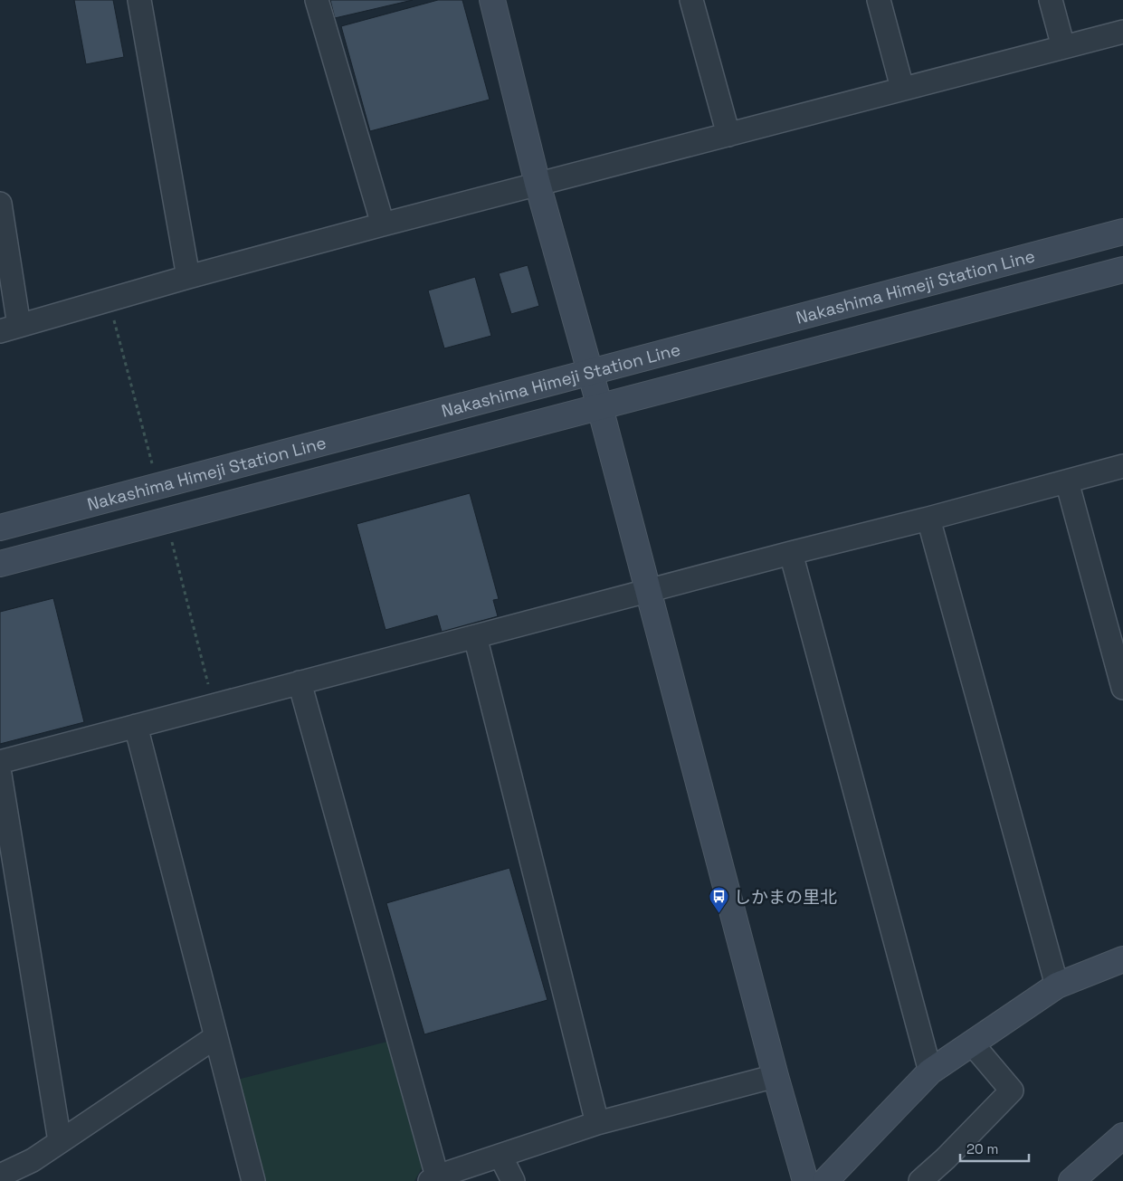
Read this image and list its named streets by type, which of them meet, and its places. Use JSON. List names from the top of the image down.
{
  "streets": {
    "main road": ["Nakashima Himeji Station Line"]
  },
  "places": {
    "bus stop": ["しかまの里北"]
  },
  "scale_bar": "20 m"
}
